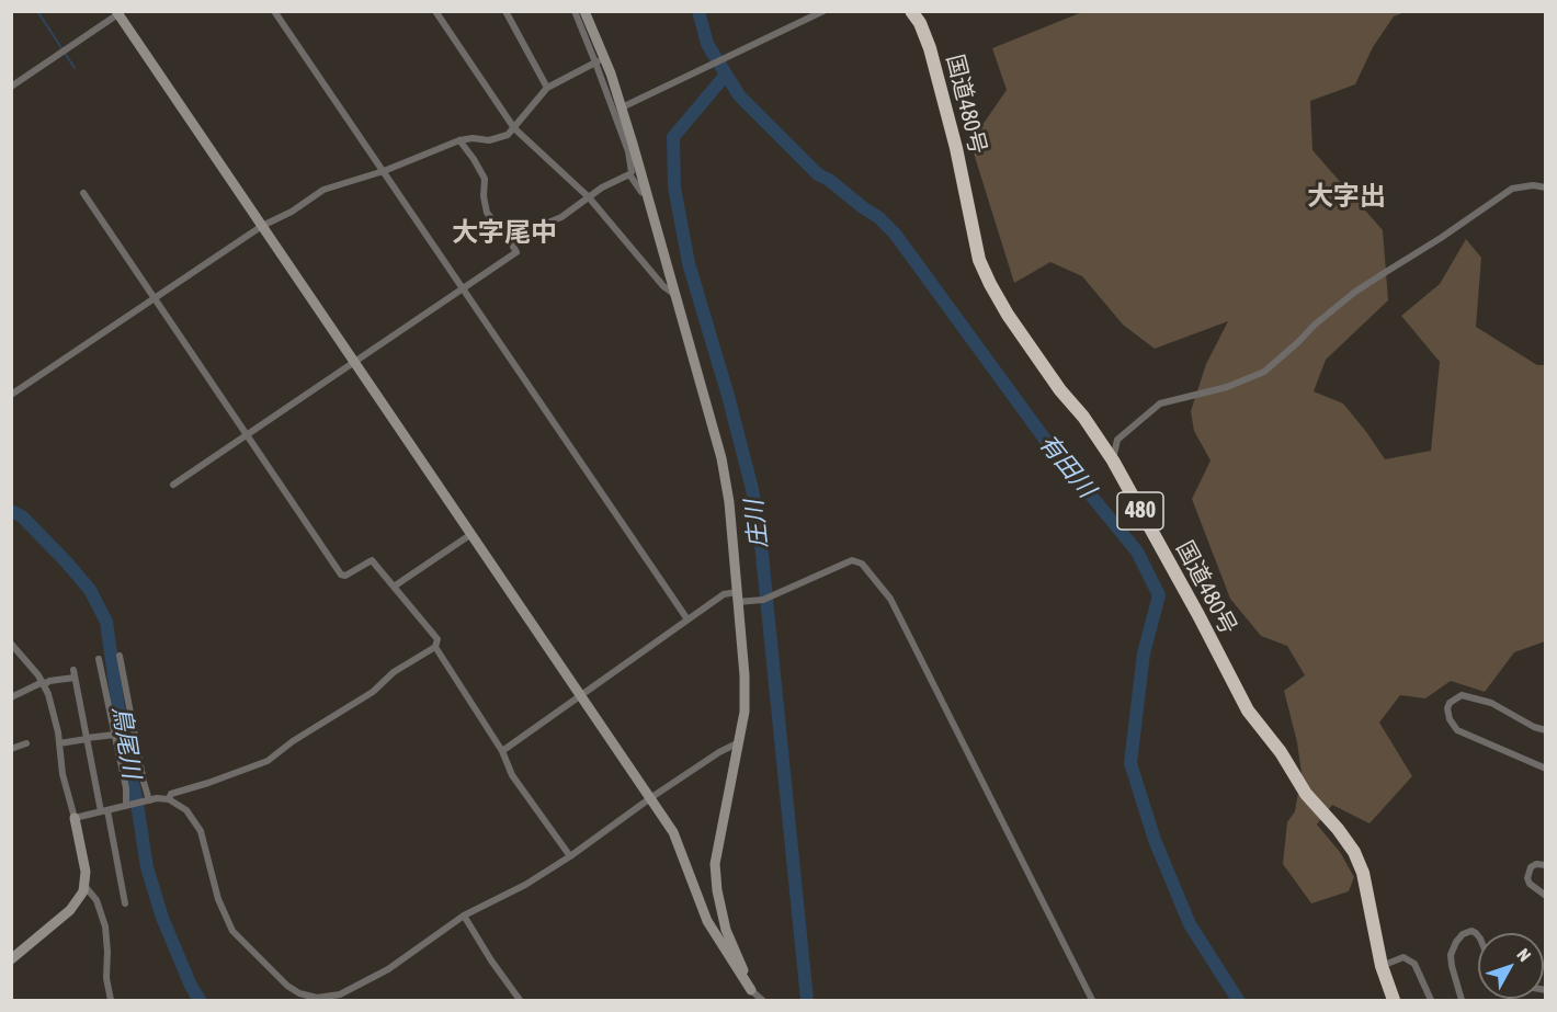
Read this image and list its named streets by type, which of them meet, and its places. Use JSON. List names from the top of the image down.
{
  "streets": {
    "highway": ["国道480号", "480"]
  },
  "districts": ["大字出", "大字尾中"],
  "water": ["有田川", "庄川", "鳥尾川"],
  "north": "top right"
}
